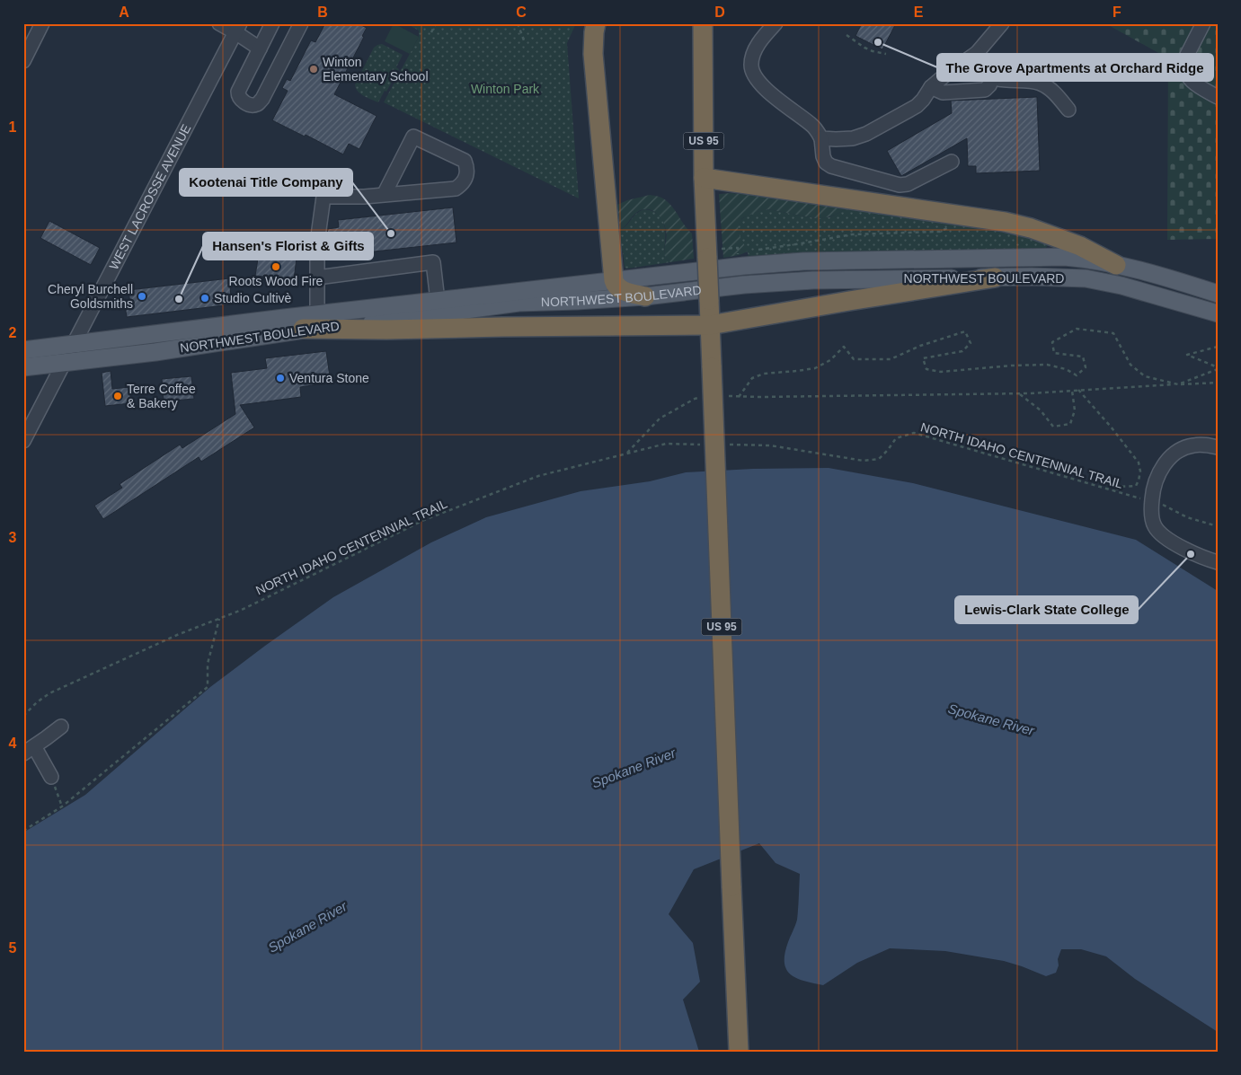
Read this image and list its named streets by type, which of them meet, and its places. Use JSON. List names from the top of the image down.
{
  "streets": {
    "highway": ["US 95"],
    "main road": ["NORTHWEST BOULEVARD"],
    "street": ["WEST LACROSSE AVENUE"],
    "path": ["NORTH IDAHO CENTENNIAL TRAIL"]
  },
  "crossings": [
    ["WEST LACROSSE AVENUE", "NORTHWEST BOULEVARD"]
  ],
  "water": ["Spokane River"],
  "parks": ["Winton Park"],
  "places": [
    "The Grove Apartments at Orchard Ridge",
    "Winton Elementary School",
    "Kootenai Title Company",
    "Roots Wood Fire",
    "Cheryl Burchell Goldsmiths",
    "Studio Cultivè",
    "Hansen's Florist & Gifts",
    "Ventura Stone",
    "Terre Coffee & Bakery",
    "Lewis-Clark State College"
  ],
  "grid": {
    "columns": [
      "A",
      "B",
      "C",
      "D",
      "E",
      "F"
    ],
    "rows": [
      "1",
      "2",
      "3",
      "4",
      "5"
    ]
  }
}
